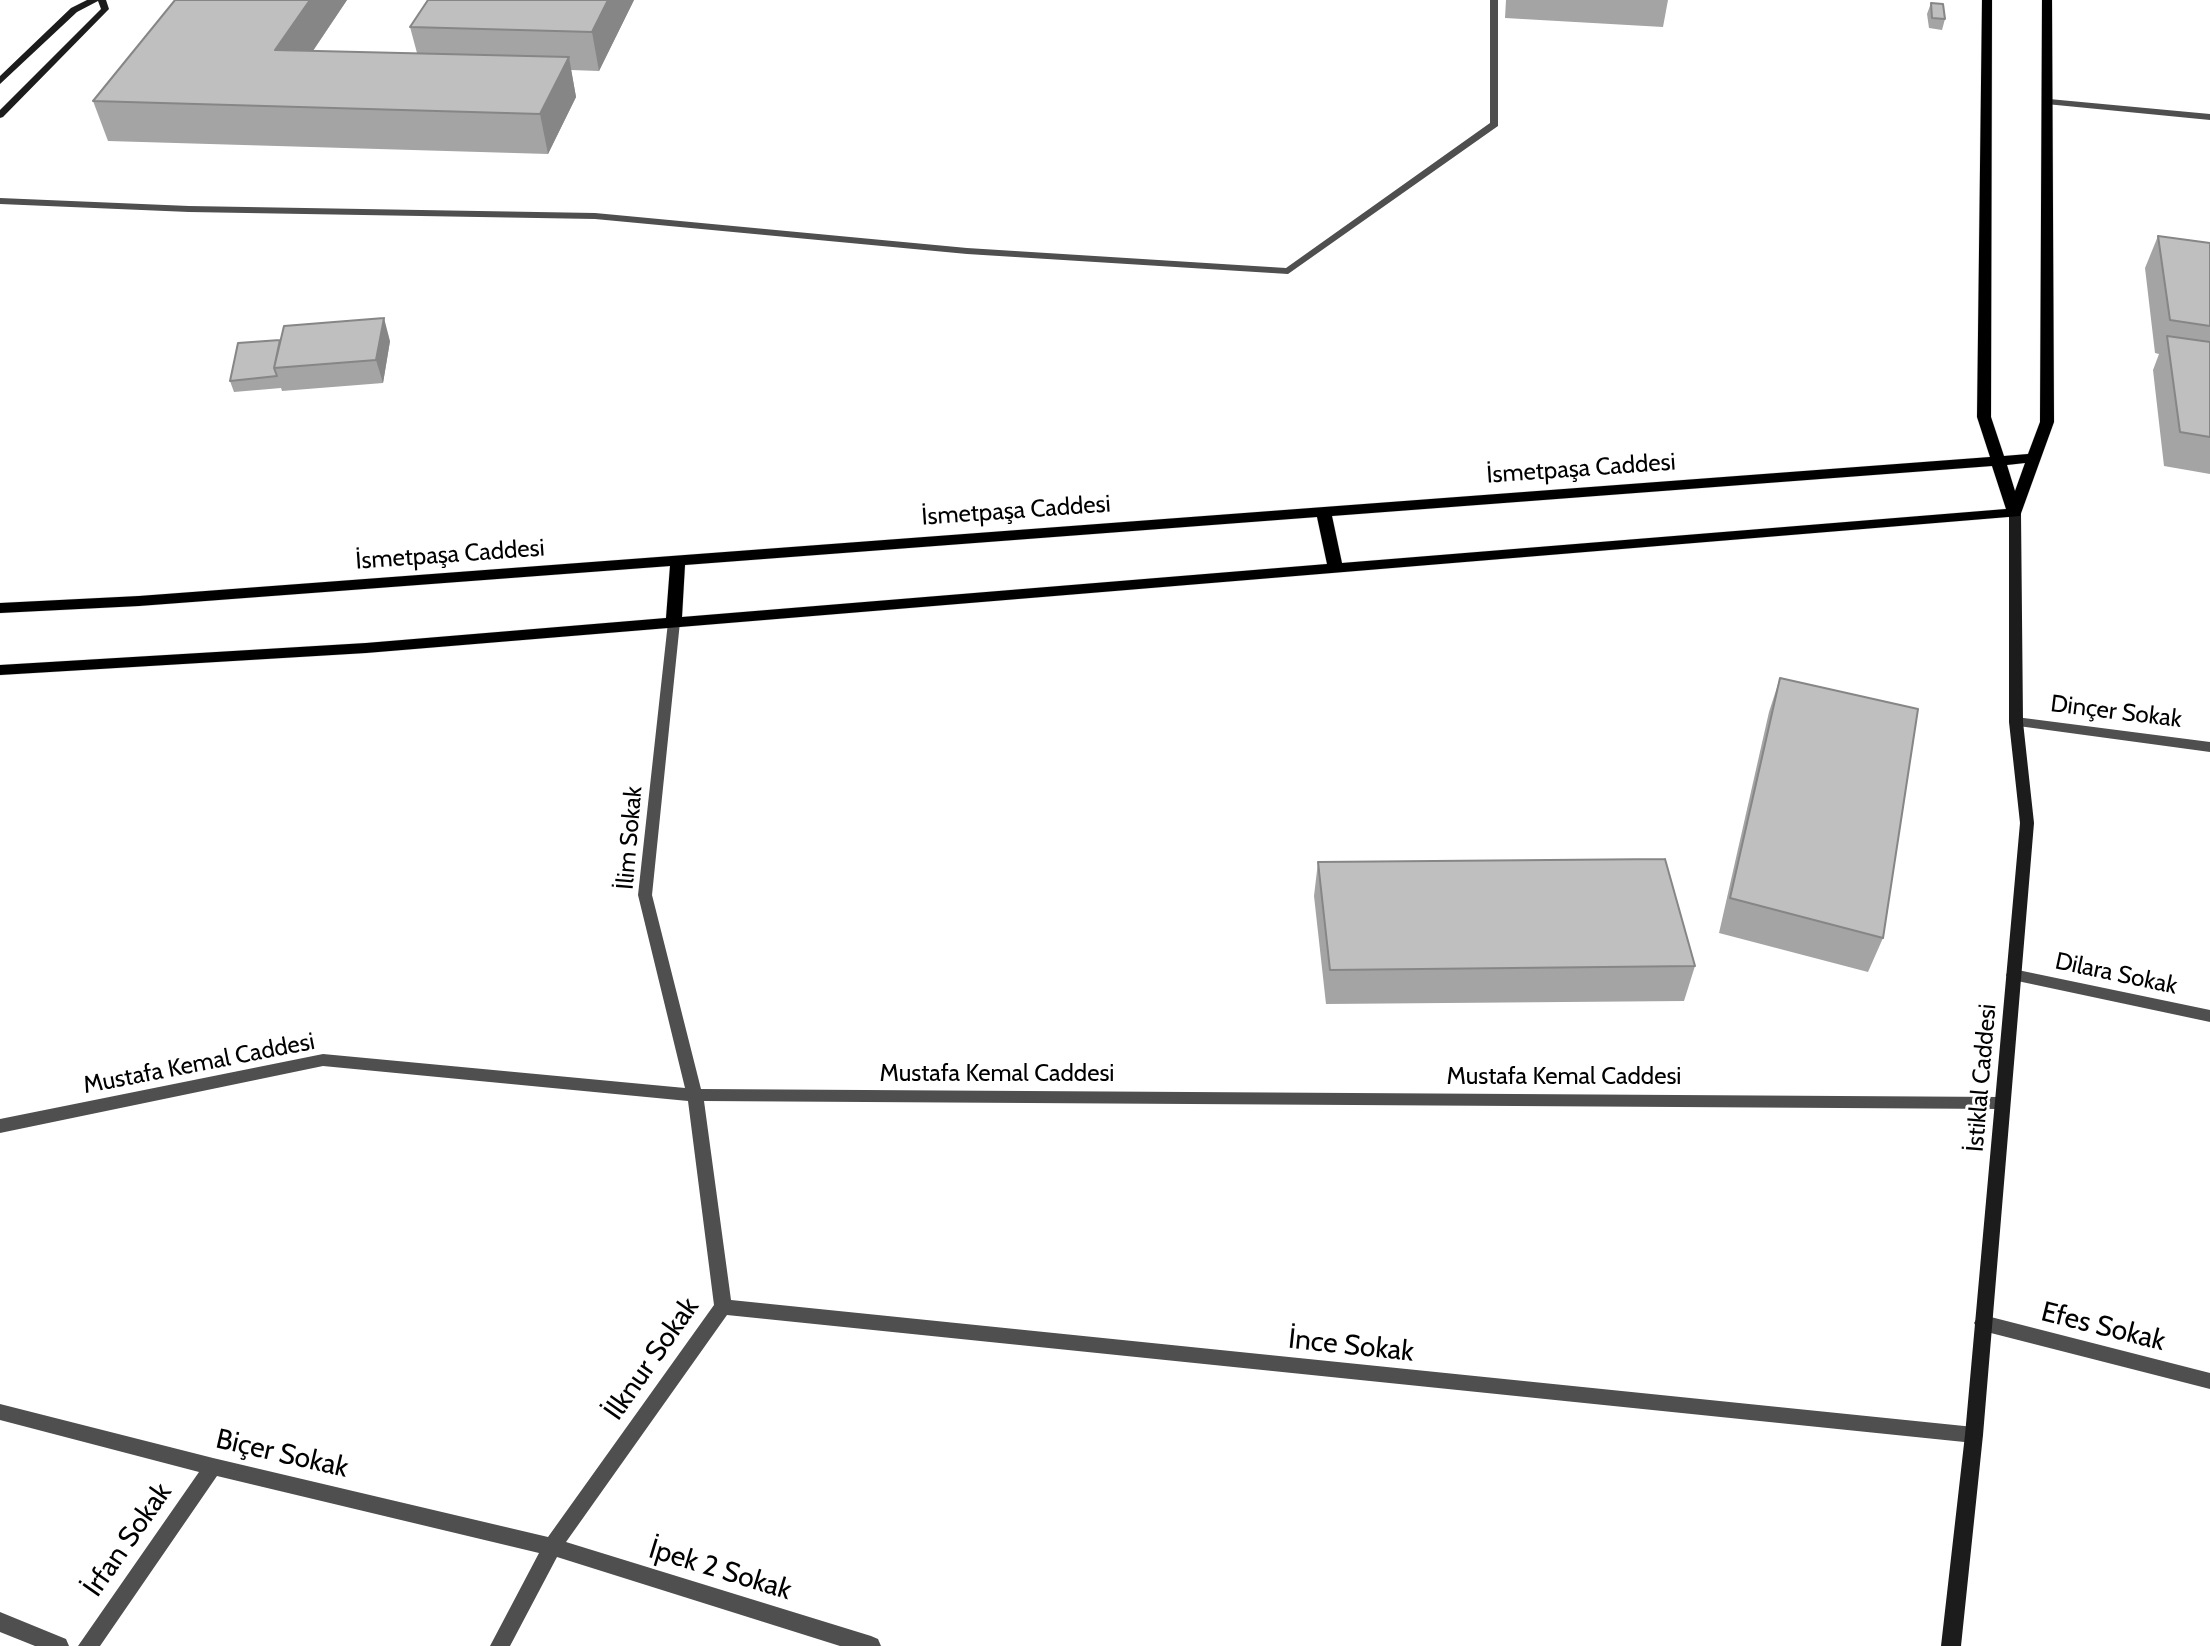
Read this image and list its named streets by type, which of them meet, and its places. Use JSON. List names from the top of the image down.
{
  "streets": {
    "main road": ["İsmetpaşa Caddesi", "İstiklal Caddesi"],
    "street": [
      "Dinçer Sokak",
      "İlim Sokak",
      "Dilara Sokak",
      "Mustafa Kemal Caddesi",
      "Efes Sokak",
      "İnce Sokak",
      "İlknur Sokak",
      "Biçer Sokak",
      "İrfan Sokak",
      "İpek 2 Sokak"
    ]
  },
  "crossings": [
    ["Dinçer Sokak", "İstiklal Caddesi"],
    ["İlim Sokak", "Mustafa Kemal Caddesi"],
    ["İlim Sokak", "İlknur Sokak"],
    ["Dilara Sokak", "İstiklal Caddesi"],
    ["Mustafa Kemal Caddesi", "İstiklal Caddesi"],
    ["Mustafa Kemal Caddesi", "İlknur Sokak"],
    ["İstiklal Caddesi", "Efes Sokak"],
    ["İstiklal Caddesi", "İnce Sokak"],
    ["İnce Sokak", "İlknur Sokak"],
    ["İlknur Sokak", "Biçer Sokak"],
    ["İlknur Sokak", "İpek 2 Sokak"],
    ["Biçer Sokak", "İrfan Sokak"],
    ["Biçer Sokak", "İpek 2 Sokak"]
  ]
}
